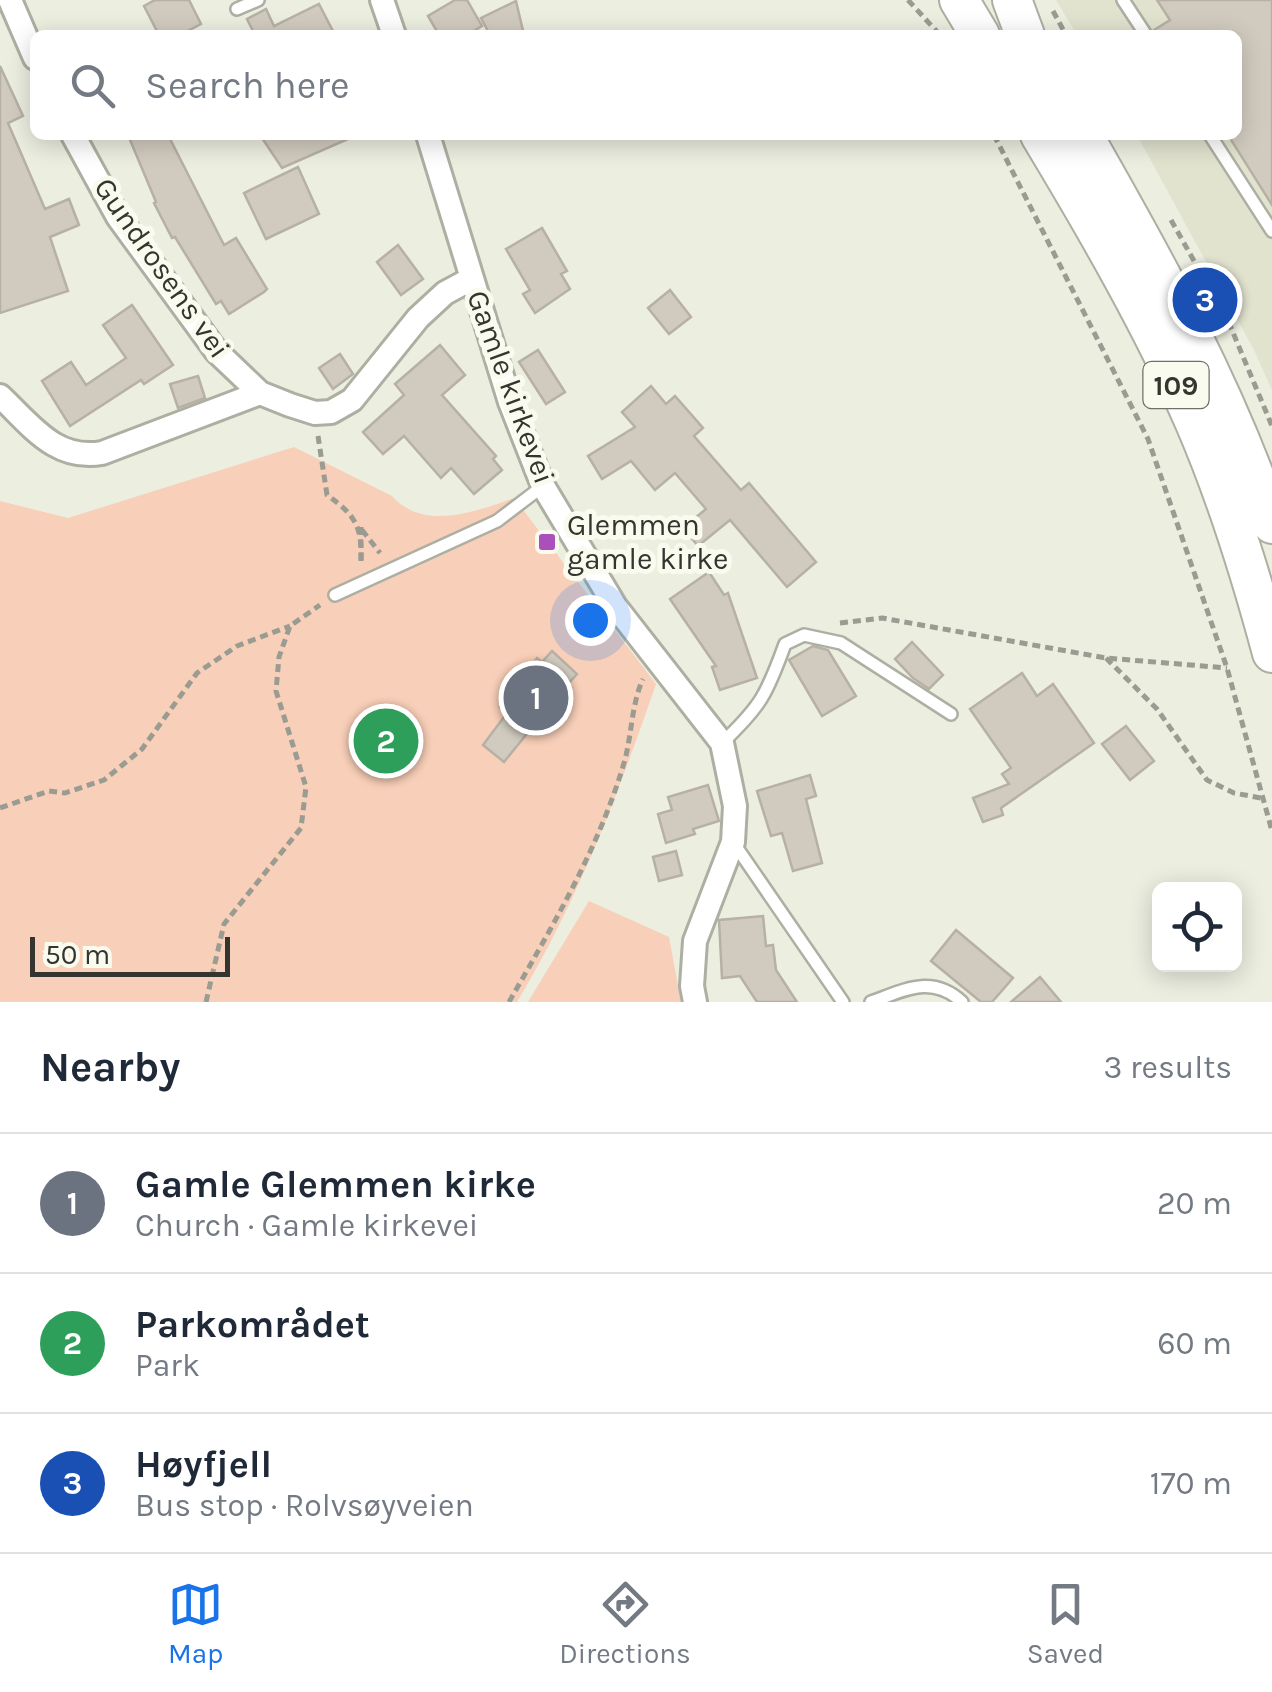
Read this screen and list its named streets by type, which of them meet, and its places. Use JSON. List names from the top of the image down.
{
  "streets": {
    "main road": ["109"],
    "street": ["Gundrosens vei", "Gamle kirkevei"]
  },
  "places": {
    "transit": ["Glemmen gamle kirke"]
  },
  "scale_bar": "50 m",
  "page": {
    "search": "Search here",
    "pins": ["3", "1", "2"],
    "scale": "50 m",
    "heading": ["Nearby", "3 results"],
    "list": [
      {
        "mark": "1",
        "name": "Gamle Glemmen kirke",
        "note": "Church · Gamle kirkevei",
        "value": "20 m"
      },
      {
        "mark": "2",
        "name": "Parkområdet",
        "note": "Park",
        "value": "60 m"
      },
      {
        "mark": "3",
        "name": "Høyfjell",
        "note": "Bus stop · Rolvsøyveien",
        "value": "170 m"
      }
    ],
    "nav": ["Map", "Directions", "Saved"]
  }
}
